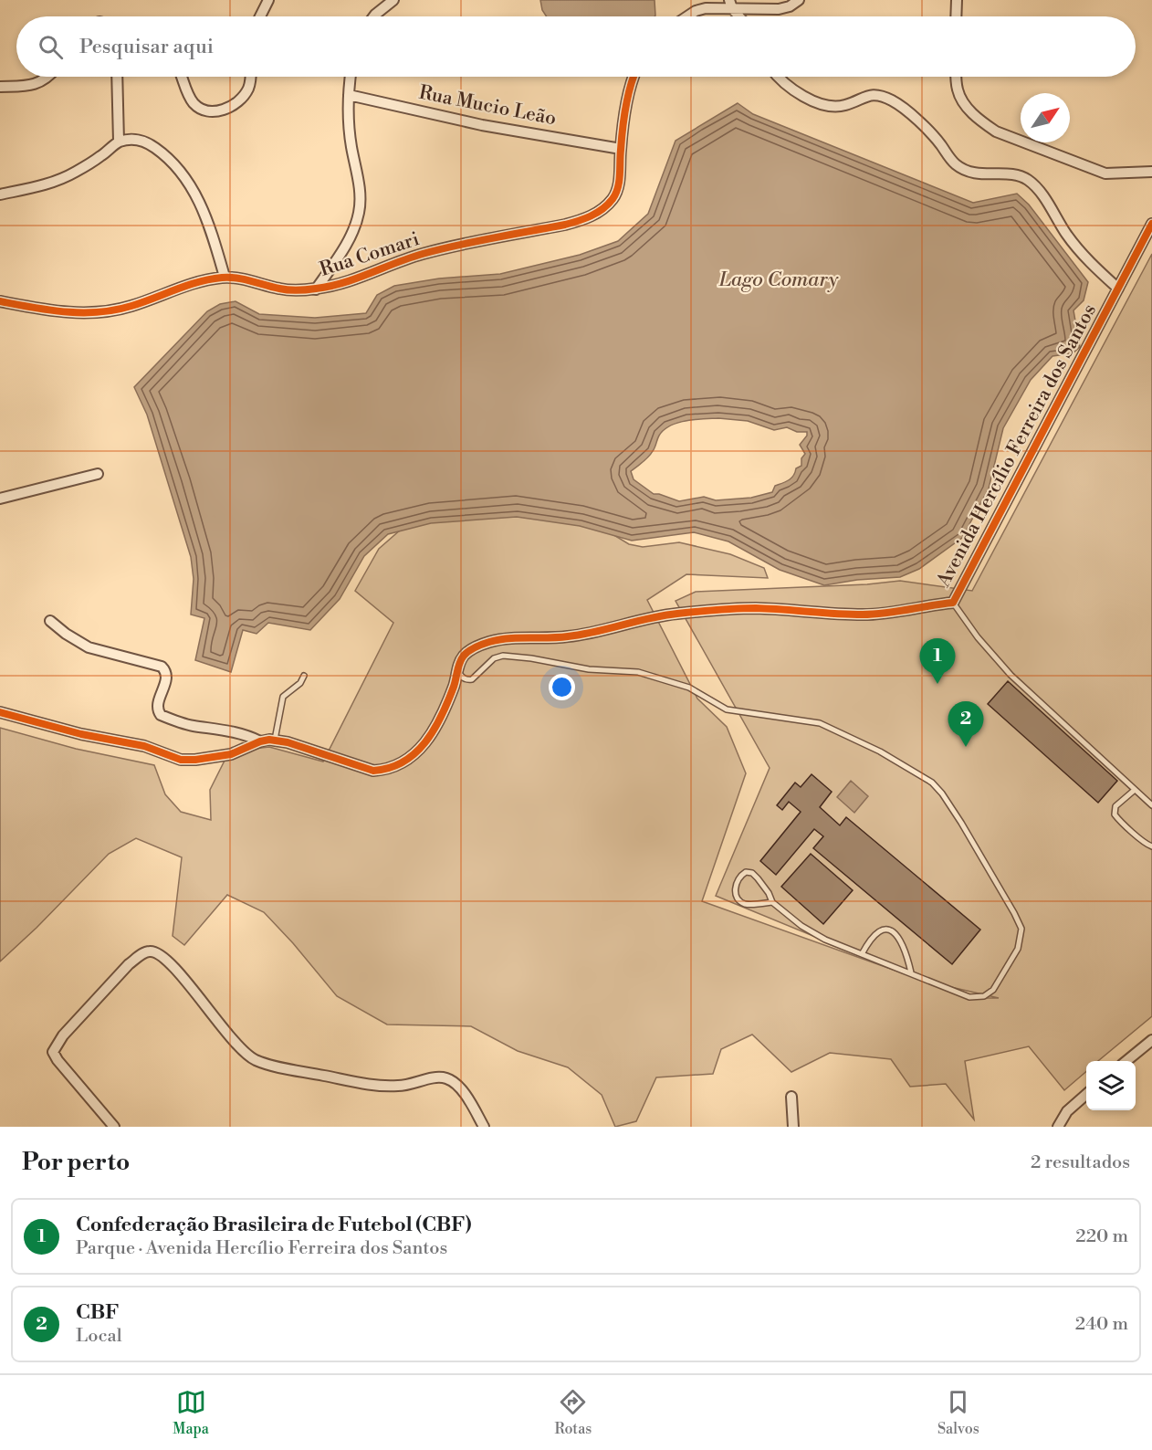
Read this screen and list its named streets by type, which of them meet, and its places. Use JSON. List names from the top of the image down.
{
  "streets": {
    "street": ["Rua Mucio Leão", "Rua Comari", "Avenida Hercílio Ferreira dos Santos"]
  },
  "crossings": [
    ["Rua Mucio Leão", "Rua Comari"]
  ],
  "water": ["Lago Comary"],
  "north": "top right",
  "page": {
    "search": "Pesquisar aqui",
    "pins": ["1", "2"],
    "heading": ["Por perto", "2 resultados"],
    "list": [
      {
        "mark": "1",
        "name": "Confederação Brasileira de Futebol (CBF)",
        "note": "Parque · Avenida Hercílio Ferreira dos Santos",
        "value": "220 m"
      },
      {
        "mark": "2",
        "name": "CBF",
        "note": "Local",
        "value": "240 m"
      }
    ],
    "nav": ["Mapa", "Rotas", "Salvos"]
  }
}
